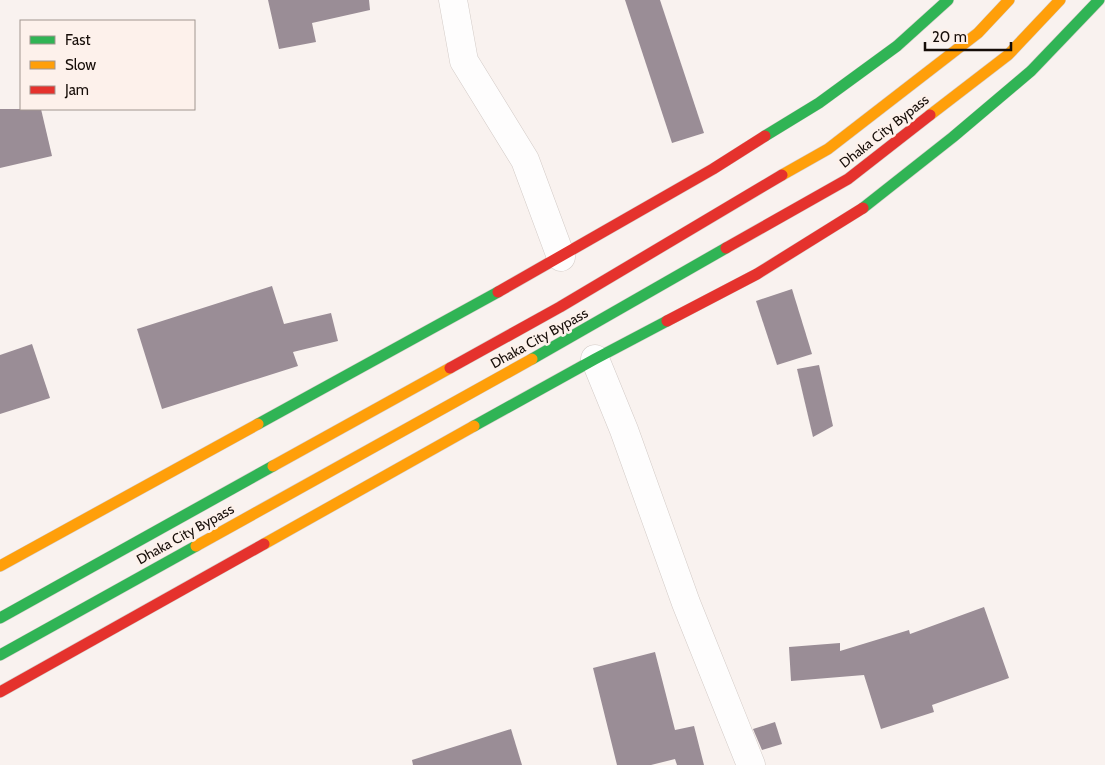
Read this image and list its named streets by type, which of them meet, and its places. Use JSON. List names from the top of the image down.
{
  "streets": {
    "main road": ["Dhaka City Bypass"]
  },
  "legend": ["Fast", "Slow", "Jam"],
  "scale_bar": "20 m"
}
